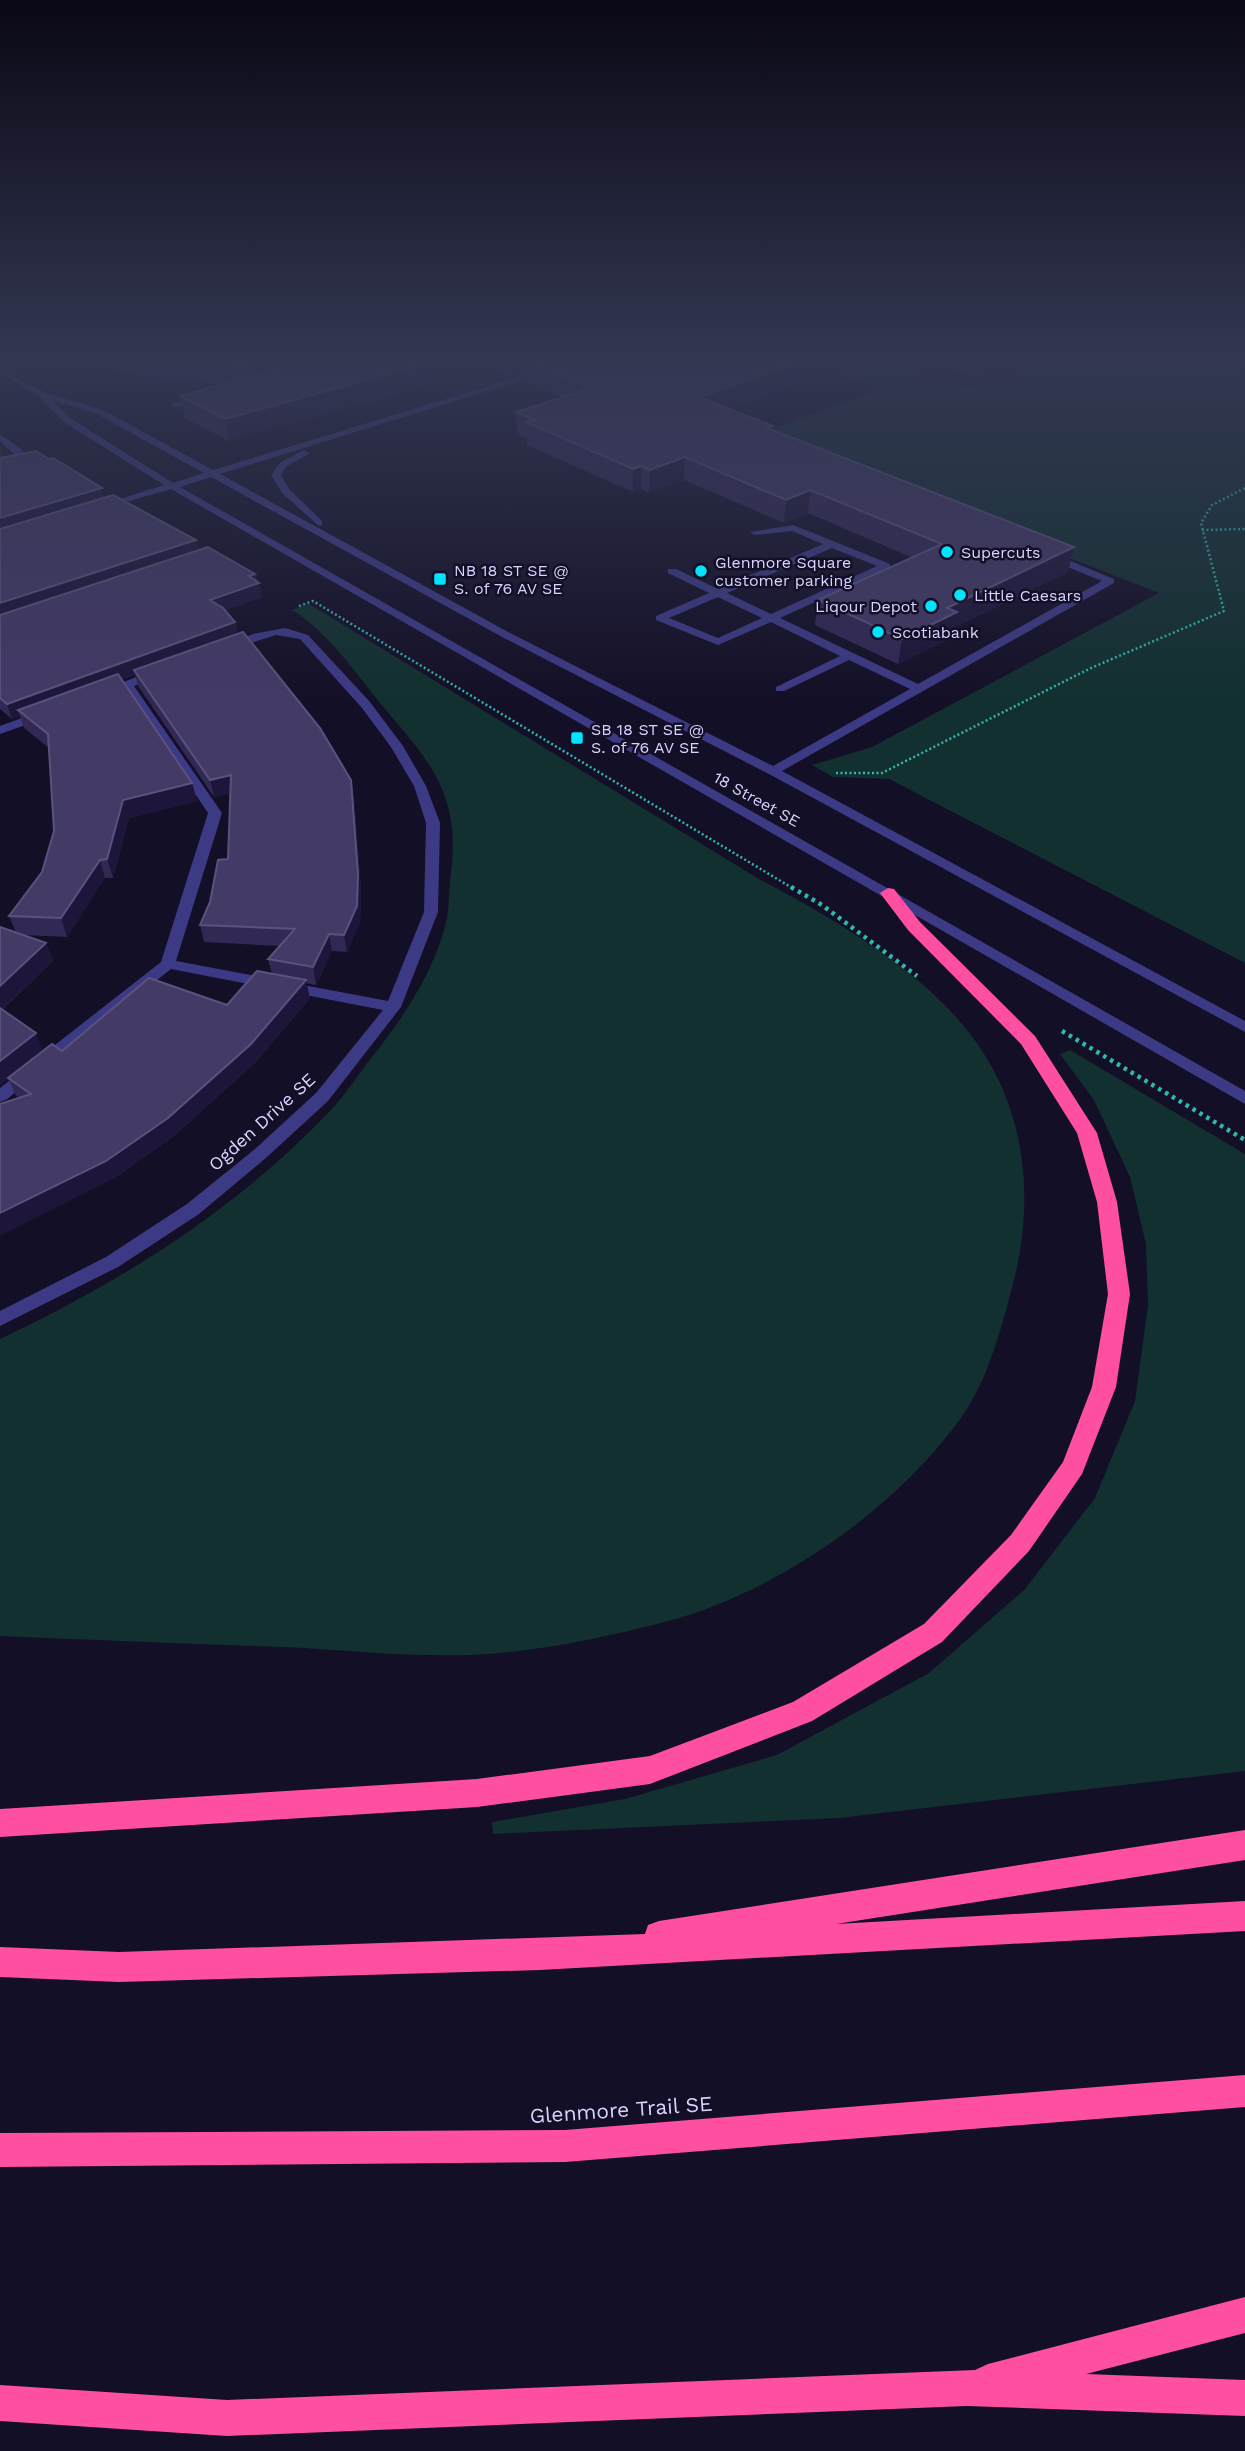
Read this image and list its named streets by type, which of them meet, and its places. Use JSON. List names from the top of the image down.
{
  "streets": {
    "highway": ["Glenmore Trail SE"],
    "street": ["18 Street SE", "Ogden Drive SE"]
  },
  "places": {
    "other": [
      "Supercuts",
      "Glenmore Square customer parking",
      "Little Caesars",
      "Liqour Depot",
      "Scotiabank"
    ],
    "transit": ["NB 18 ST SE @ S. of 76 AV SE", "SB 18 ST SE @ S. of 76 AV SE"]
  }
}
